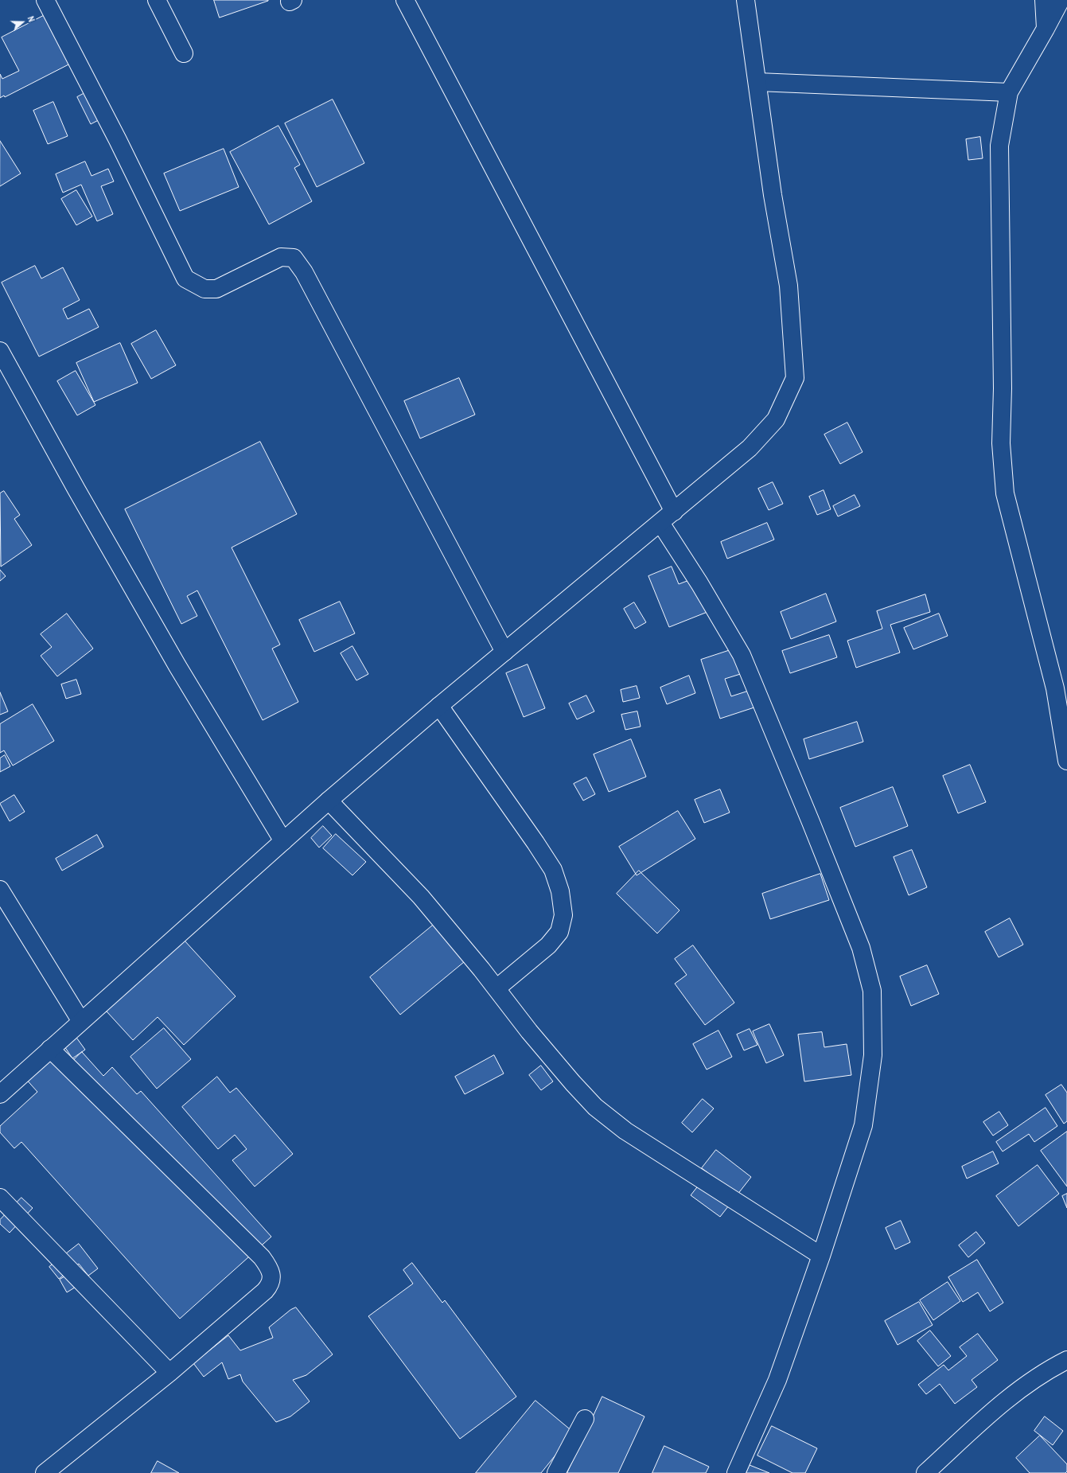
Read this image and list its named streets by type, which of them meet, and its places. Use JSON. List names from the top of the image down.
{
  "north": "right"
}
